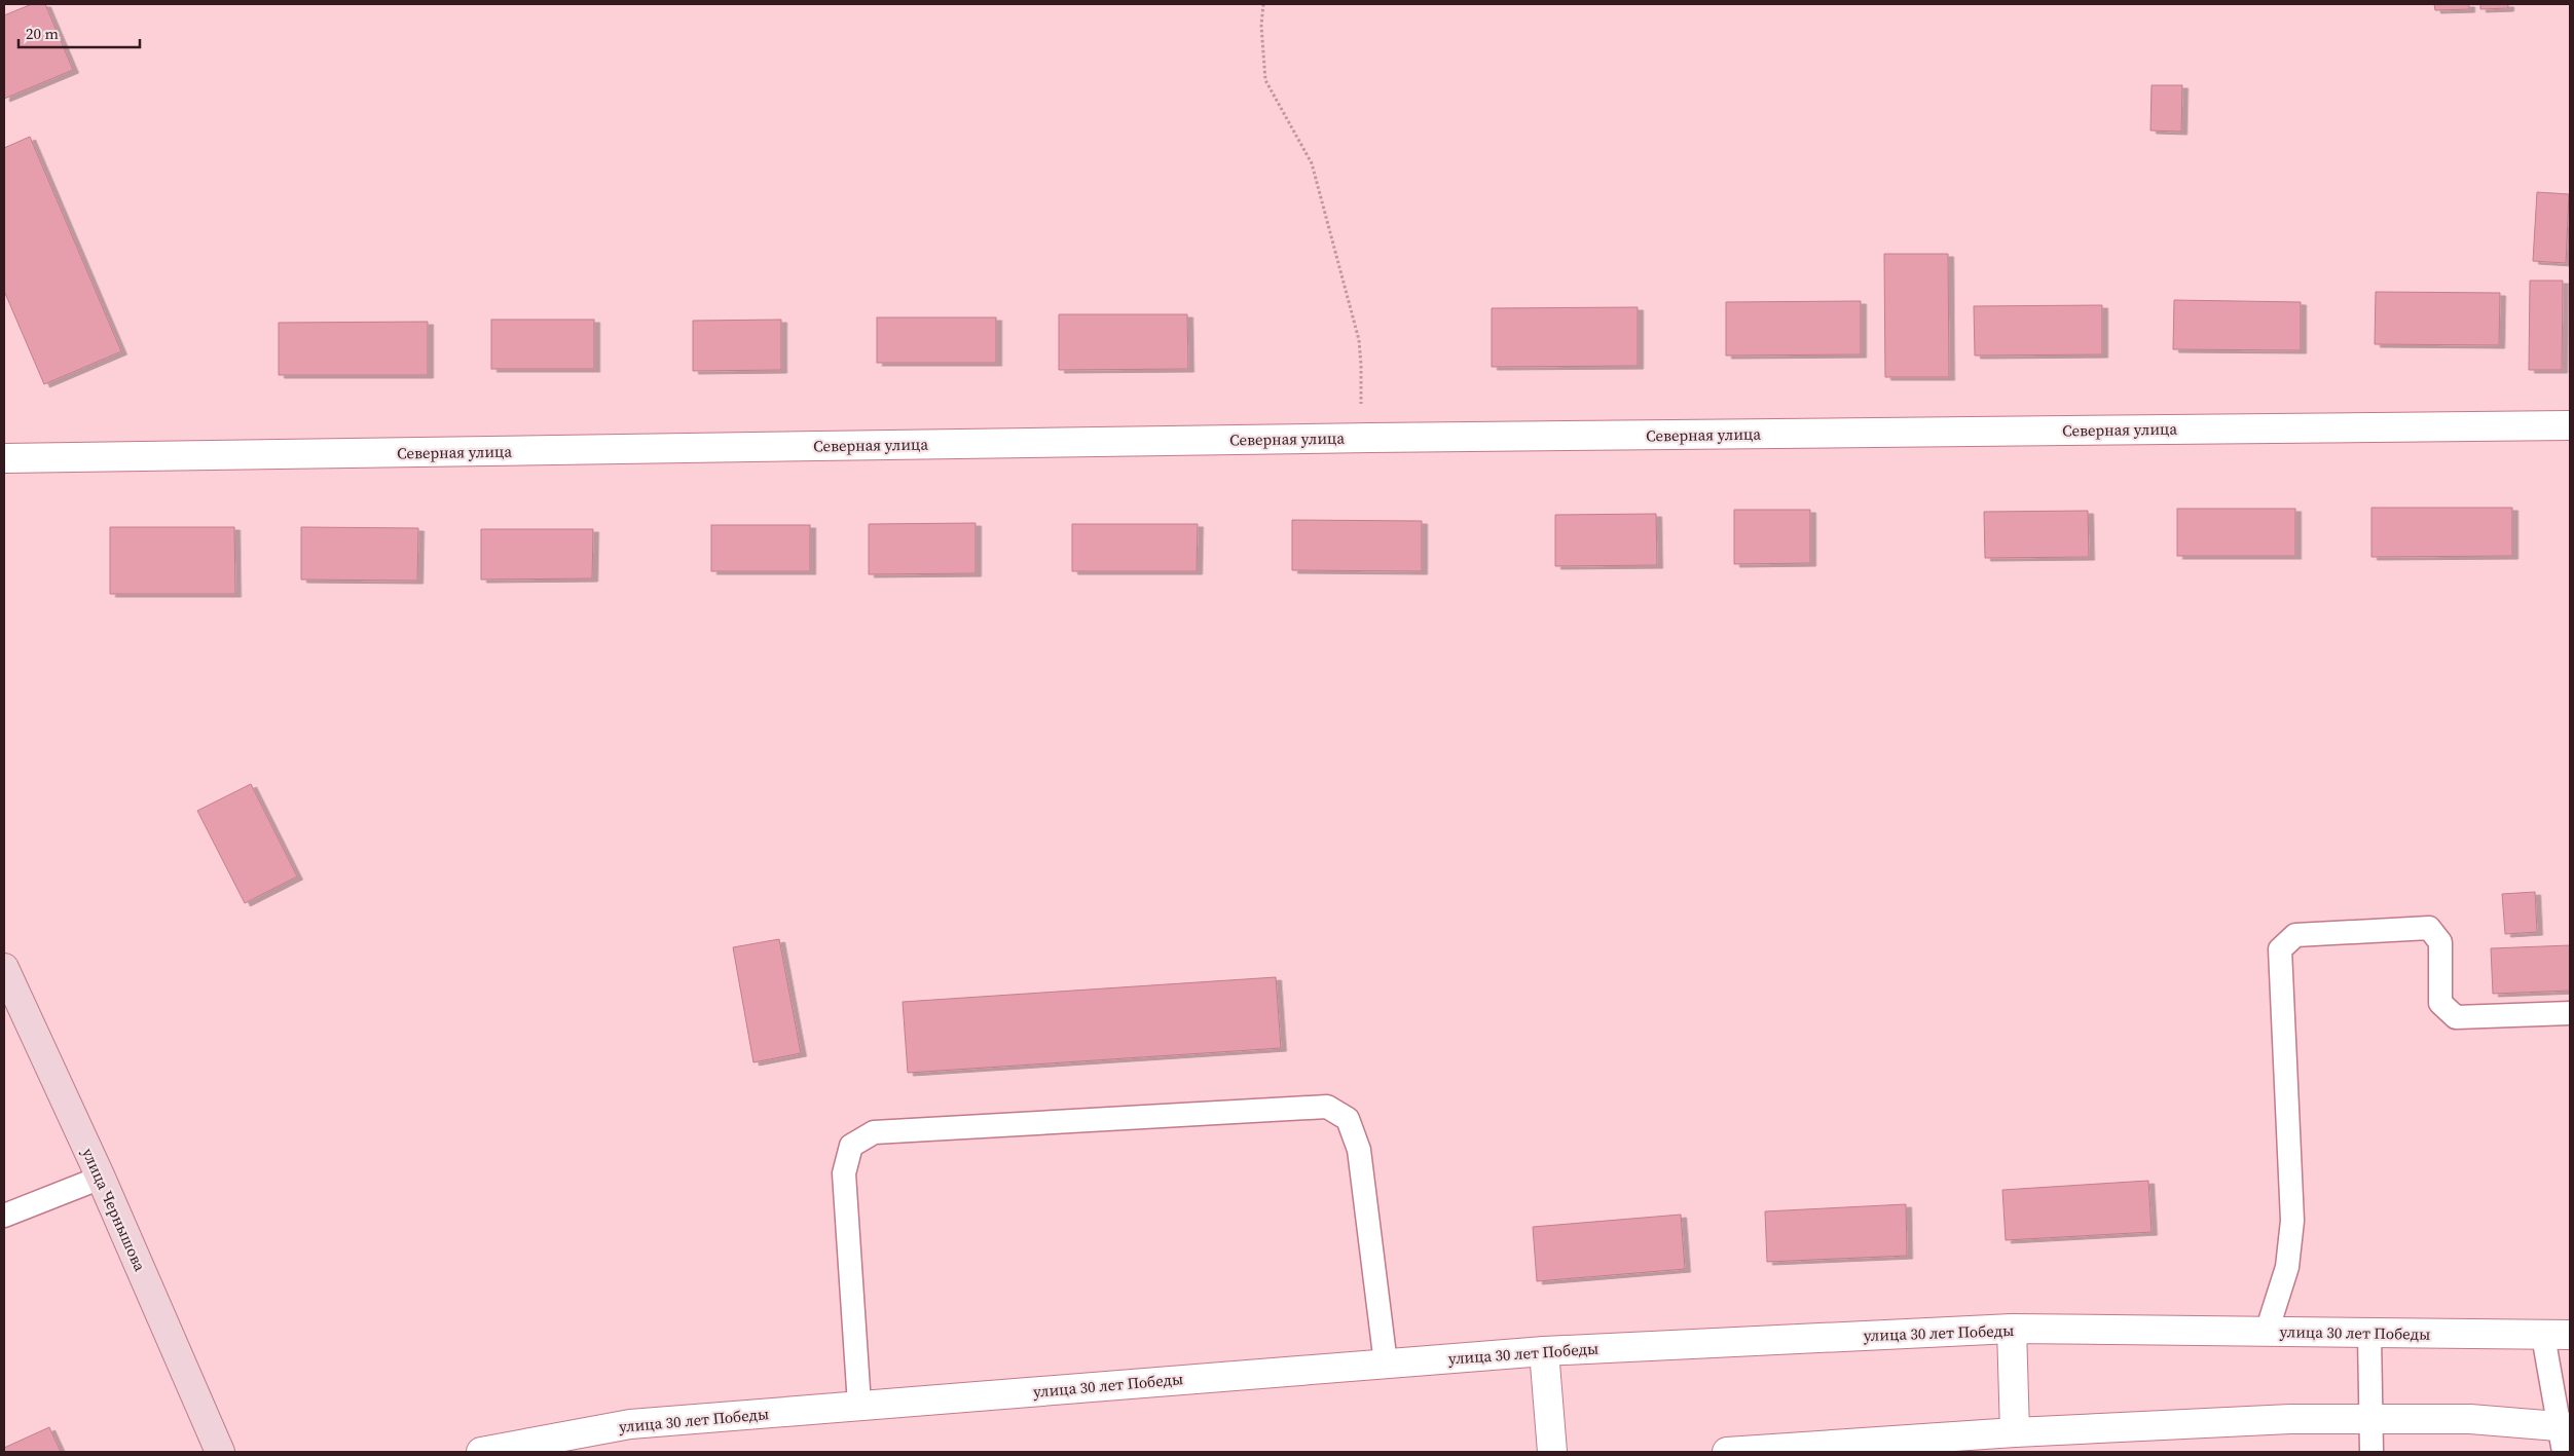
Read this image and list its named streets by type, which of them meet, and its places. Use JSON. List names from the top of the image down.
{
  "streets": {
    "main road": ["улица Чернышова"],
    "street": ["Северная улица", "улица 30 лет Победы"]
  },
  "scale_bar": "20 m"
}
